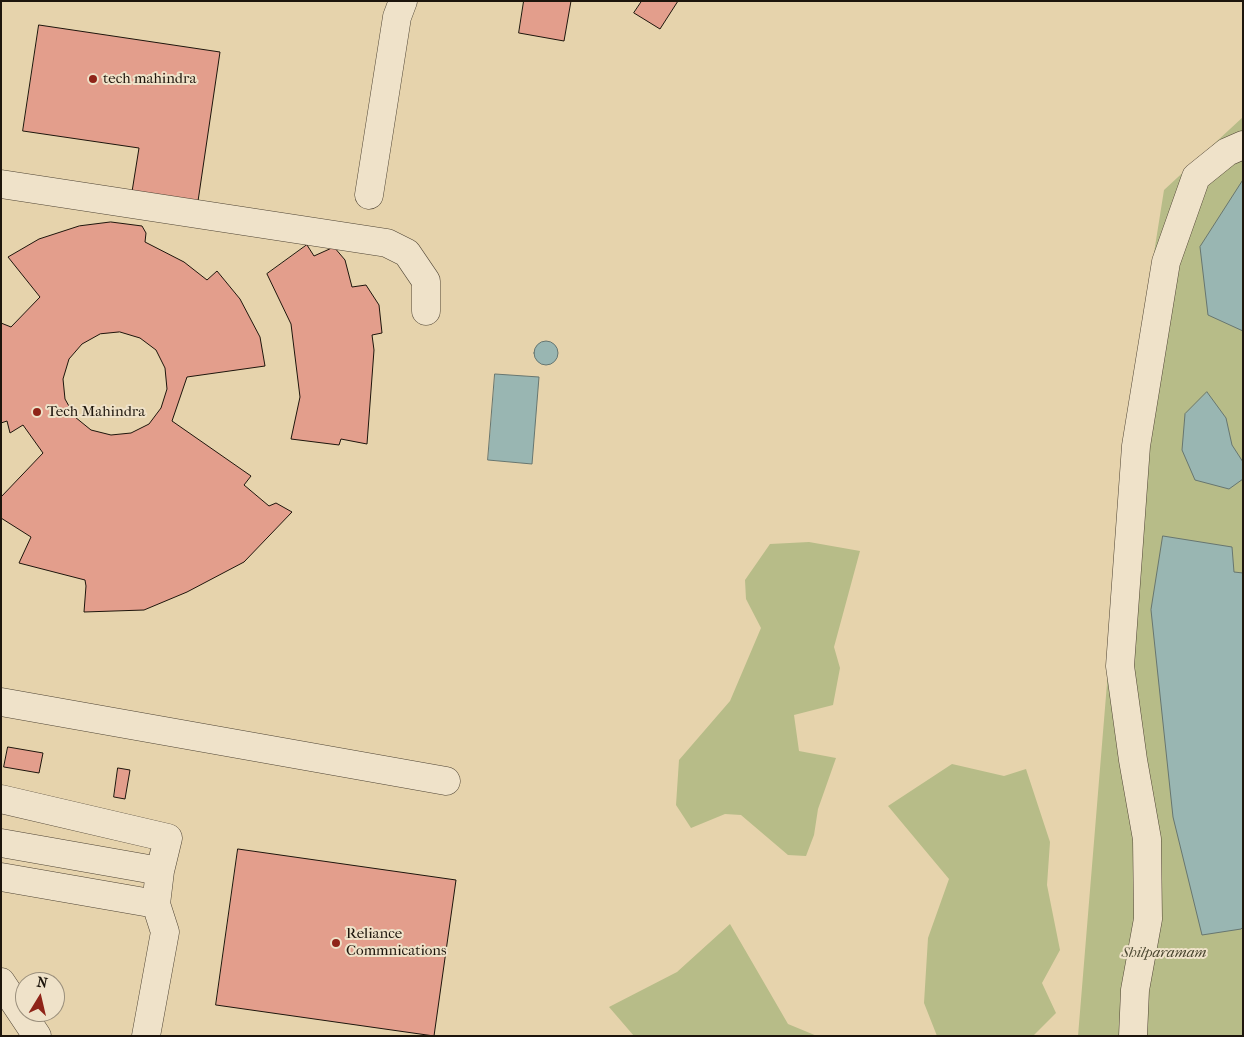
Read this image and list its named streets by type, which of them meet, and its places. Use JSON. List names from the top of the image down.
{
  "parks": ["Shilparamam"],
  "places": ["tech mahindra", "Tech Mahindra", "Reliance Commnications"],
  "north": "top"
}
